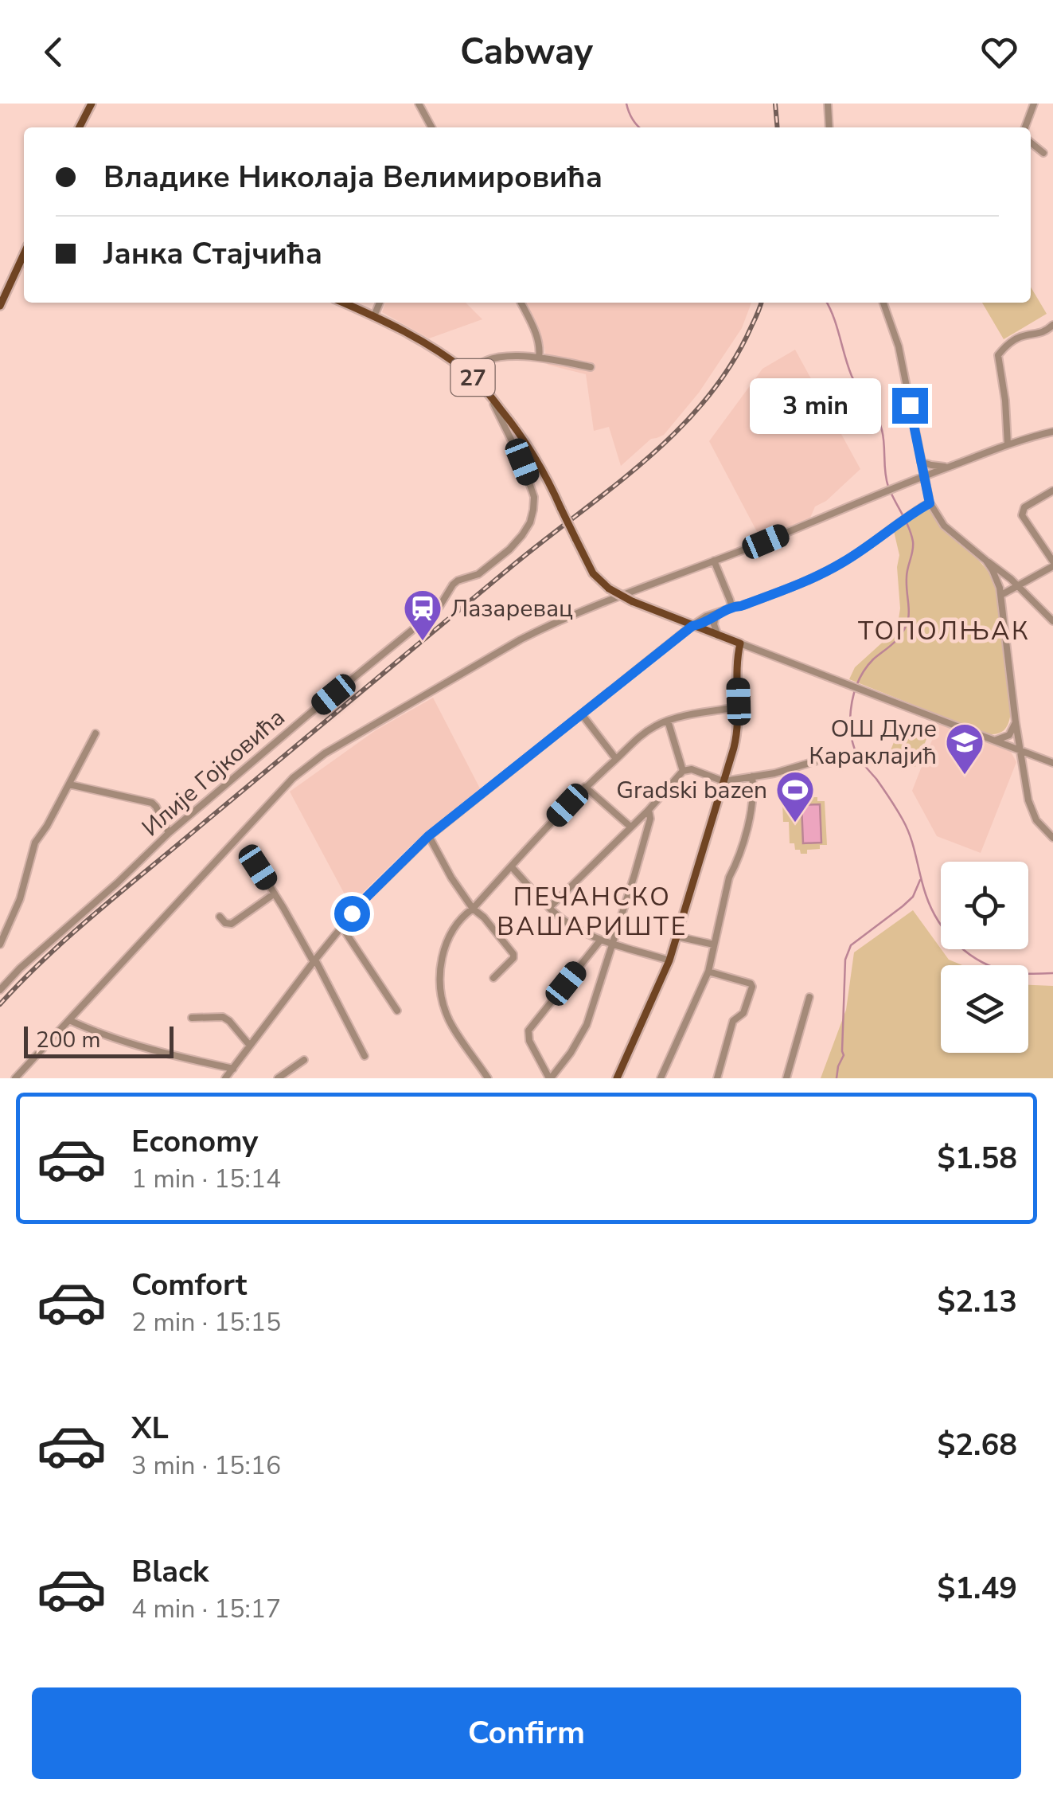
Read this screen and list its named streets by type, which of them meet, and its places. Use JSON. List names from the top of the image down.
{
  "streets": {
    "main road": ["27"],
    "street": ["Илије Гојковића"]
  },
  "crossings": [
    ["27", "Илије Гојковића"]
  ],
  "districts": ["ТОПОЛЊАК", "ПЕЧАНСКО ВАШАРИШТЕ"],
  "places": {
    "station": ["Лазаревац"],
    "school or university": ["ОШ Дуле Караклајић"],
    "sports": ["Gradski bazen"]
  },
  "scale_bar": "200 m",
  "page": {
    "header": "Cabway",
    "banner": ["Владике Николаја Велимировића", "Јанка Стајчића"],
    "bubble": "3 min",
    "scale": "200 m",
    "list": [
      {
        "name": "Economy",
        "note": "1 min · 15:14",
        "value": "$1.58"
      },
      {
        "name": "Comfort",
        "note": "2 min · 15:15",
        "value": "$2.13"
      },
      {
        "name": "XL",
        "note": "3 min · 15:16",
        "value": "$2.68"
      },
      {
        "name": "Black",
        "note": "4 min · 15:17",
        "value": "$1.49"
      }
    ],
    "buttons": "Confirm"
  }
}
